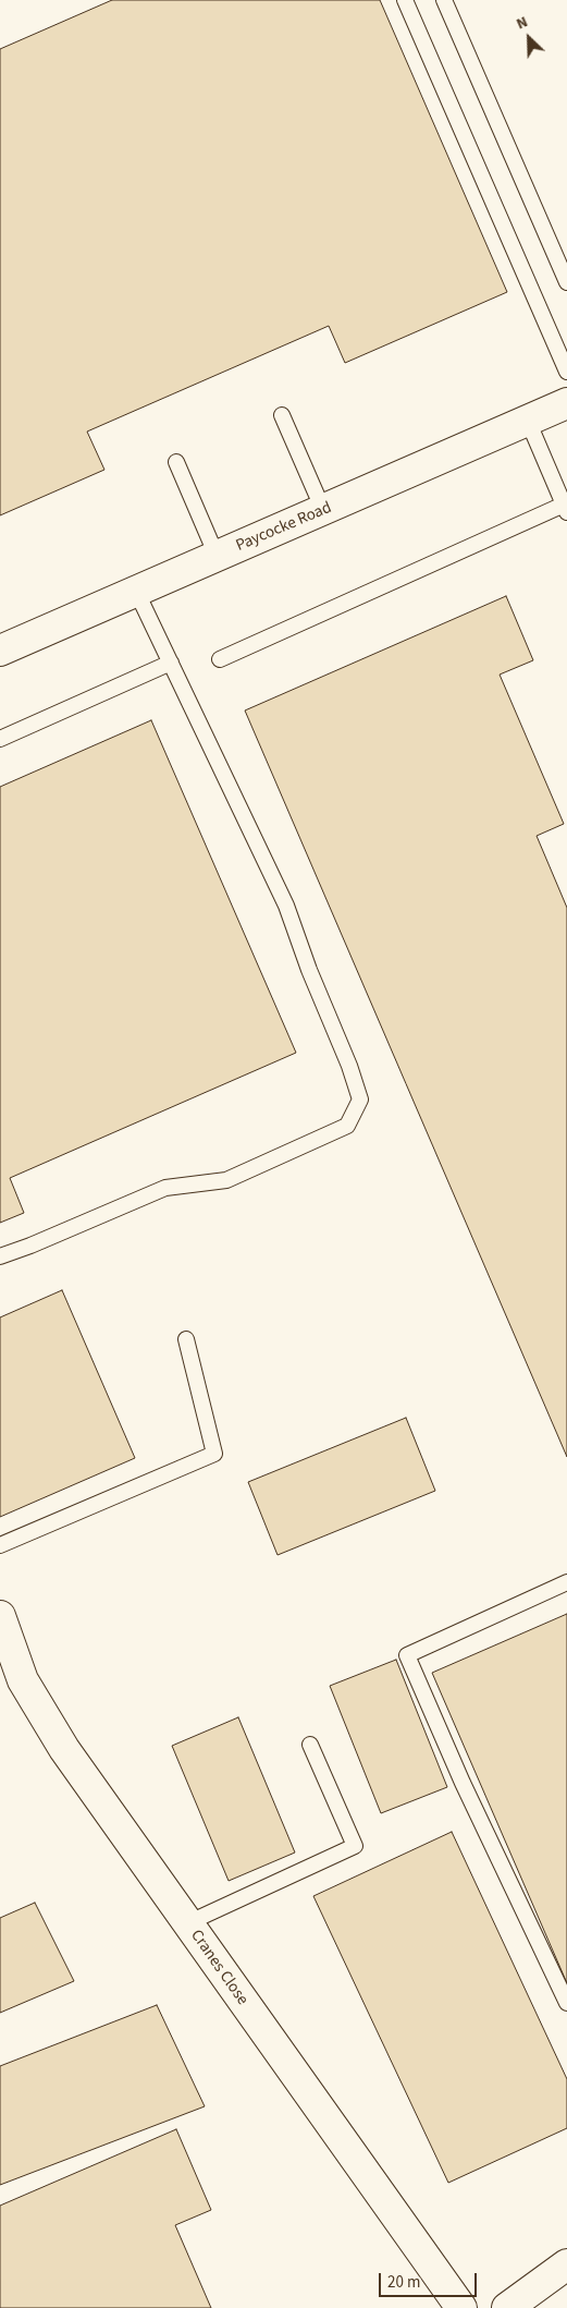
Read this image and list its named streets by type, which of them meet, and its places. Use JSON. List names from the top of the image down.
{
  "streets": {
    "street": ["Paycocke Road", "Cranes Close"]
  },
  "scale_bar": "20 m",
  "north": "top left"
}
